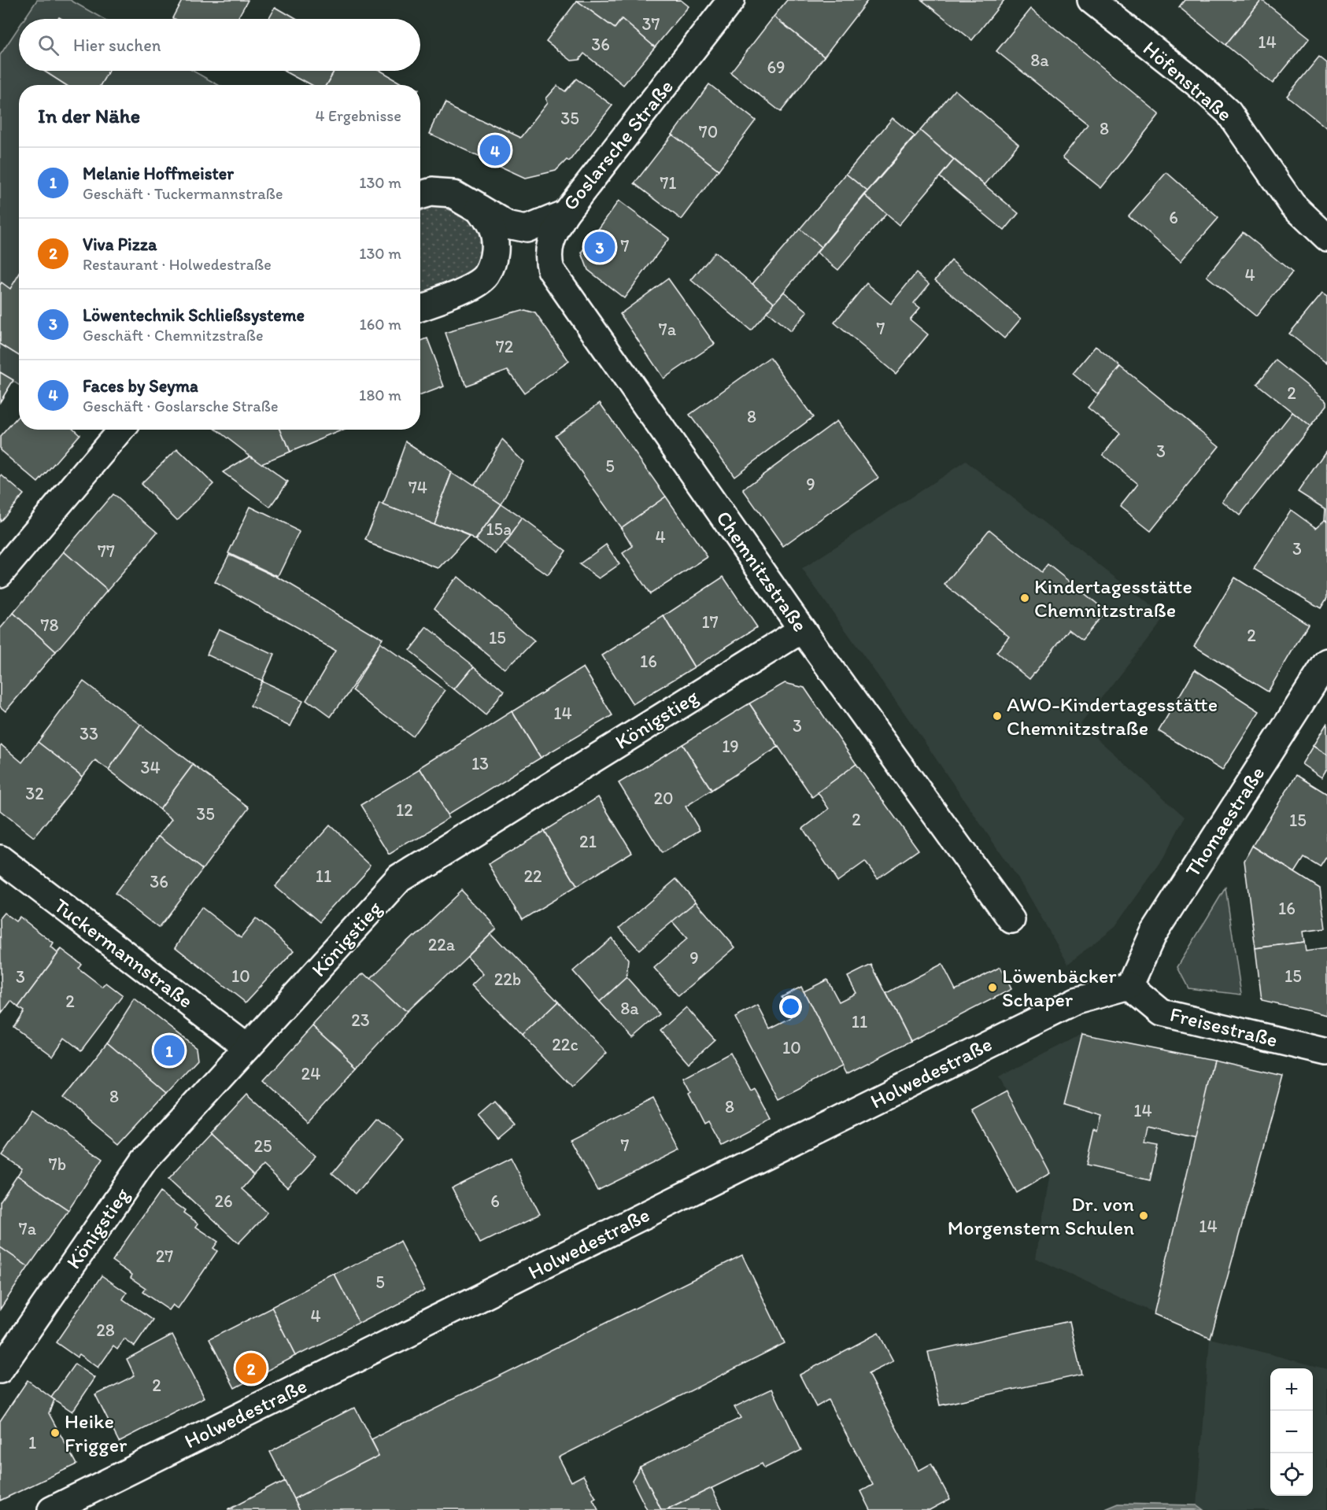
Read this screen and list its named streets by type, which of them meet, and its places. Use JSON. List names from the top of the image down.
{
  "streets": {
    "street": [
      "Höfenstraße",
      "Goslarsche Straße",
      "Chemnitzstraße",
      "Königstieg",
      "Thomaestraße",
      "Tuckermannstraße",
      "Freisestraße",
      "Holwedestraße"
    ]
  },
  "crossings": [
    ["Goslarsche Straße", "Chemnitzstraße"],
    ["Chemnitzstraße", "Königstieg"],
    ["Königstieg", "Tuckermannstraße"],
    ["Thomaestraße", "Freisestraße"],
    ["Thomaestraße", "Holwedestraße"],
    ["Freisestraße", "Holwedestraße"]
  ],
  "places": [
    "Kindertagesstätte Chemnitzstraße",
    "AWO-Kindertagesstätte Chemnitzstraße",
    "Löwenbäcker Schaper",
    "Dr. von Morgenstern Schulen",
    "Heike Frigger"
  ],
  "house_numbers": [
    "37",
    "14",
    "36",
    "8a",
    "69",
    "35",
    "8",
    "70",
    "71",
    "6",
    "7",
    "4",
    "7",
    "7a",
    "72",
    "2",
    "8",
    "3",
    "5",
    "9",
    "74",
    "15a",
    "4",
    "3",
    "77",
    "17",
    "78",
    "2",
    "15",
    "16",
    "14",
    "3",
    "33",
    "19",
    "13",
    "34",
    "32",
    "20",
    "12",
    "35",
    "2",
    "15",
    "21",
    "11",
    "22",
    "36",
    "16",
    "22a",
    "9",
    "10",
    "15",
    "3",
    "22b",
    "2",
    "8a",
    "23",
    "11",
    "22c",
    "10",
    "24",
    "8",
    "8",
    "14",
    "7",
    "25",
    "7b",
    "26",
    "6",
    "14",
    "7a",
    "27",
    "5",
    "4",
    "28",
    "2",
    "1"
  ],
  "page": {
    "search": "Hier suchen",
    "heading": ["In der Nähe", "4 Ergebnisse"],
    "pins": [
      "4",
      "3",
      "1",
      "2"
    ],
    "list": [
      {
        "mark": "1",
        "name": "Melanie Hoffmeister",
        "note": "Geschäft · Tuckermannstraße",
        "value": "130 m"
      },
      {
        "mark": "2",
        "name": "Viva Pizza",
        "note": "Restaurant · Holwedestraße",
        "value": "130 m"
      },
      {
        "mark": "3",
        "name": "Löwentechnik Schließsysteme",
        "note": "Geschäft · Chemnitzstraße",
        "value": "160 m"
      },
      {
        "mark": "4",
        "name": "Faces by Seyma",
        "note": "Geschäft · Goslarsche Straße",
        "value": "180 m"
      }
    ],
    "map_buttons": ["+", "−"]
  }
}
